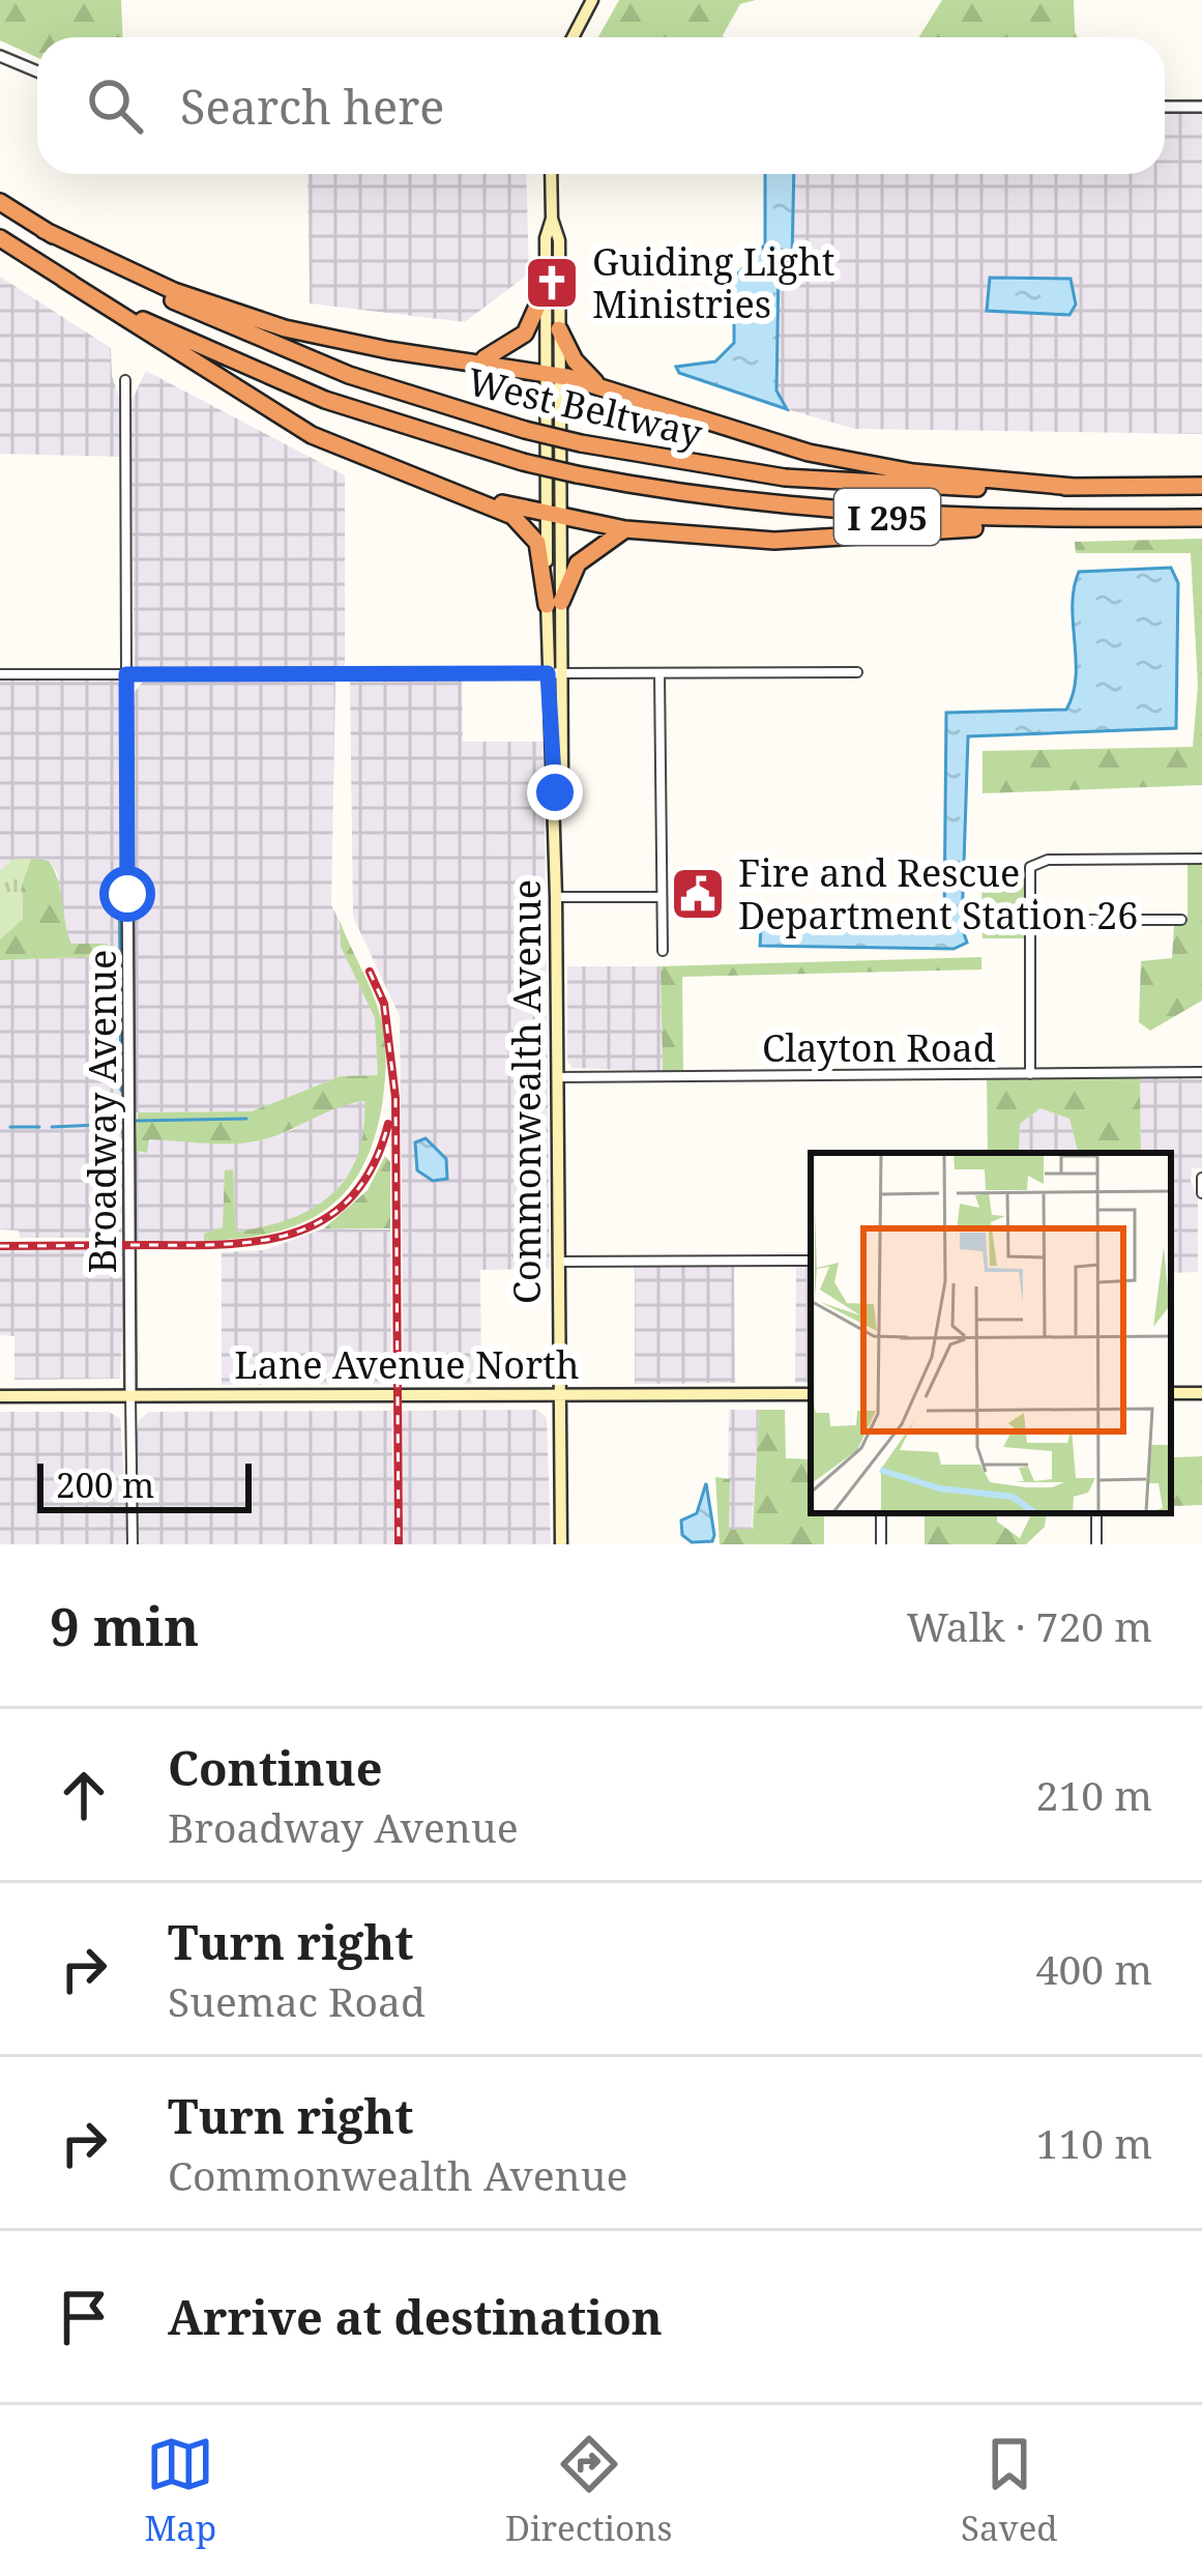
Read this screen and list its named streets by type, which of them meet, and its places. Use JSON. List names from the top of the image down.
{
  "streets": {
    "highway": ["West Beltway", "I 295"],
    "main road": ["Commonwealth Avenue", "Lane Avenue North"],
    "street": ["Clayton Road", "Broadway Avenue"]
  },
  "crossings": [
    ["Clayton Road", "Commonwealth Avenue"],
    ["Commonwealth Avenue", "Lane Avenue North"],
    ["Broadway Avenue", "Lane Avenue North"]
  ],
  "places": {
    "church": ["Guiding Light Ministries"],
    "public building": ["Fire and Rescue Department Station 26"]
  },
  "scale_bar": "200 m",
  "page": {
    "search": "Search here",
    "scale": "200 m",
    "heading": ["9 min", "Walk · 720 m"],
    "list": [
      ["Continue", "Broadway Avenue", "210 m"],
      ["Turn right", "Suemac Road", "400 m"],
      ["Turn right", "Commonwealth Avenue", "110 m"],
      "Arrive at destination"
    ],
    "nav": ["Map", "Directions", "Saved"]
  }
}
